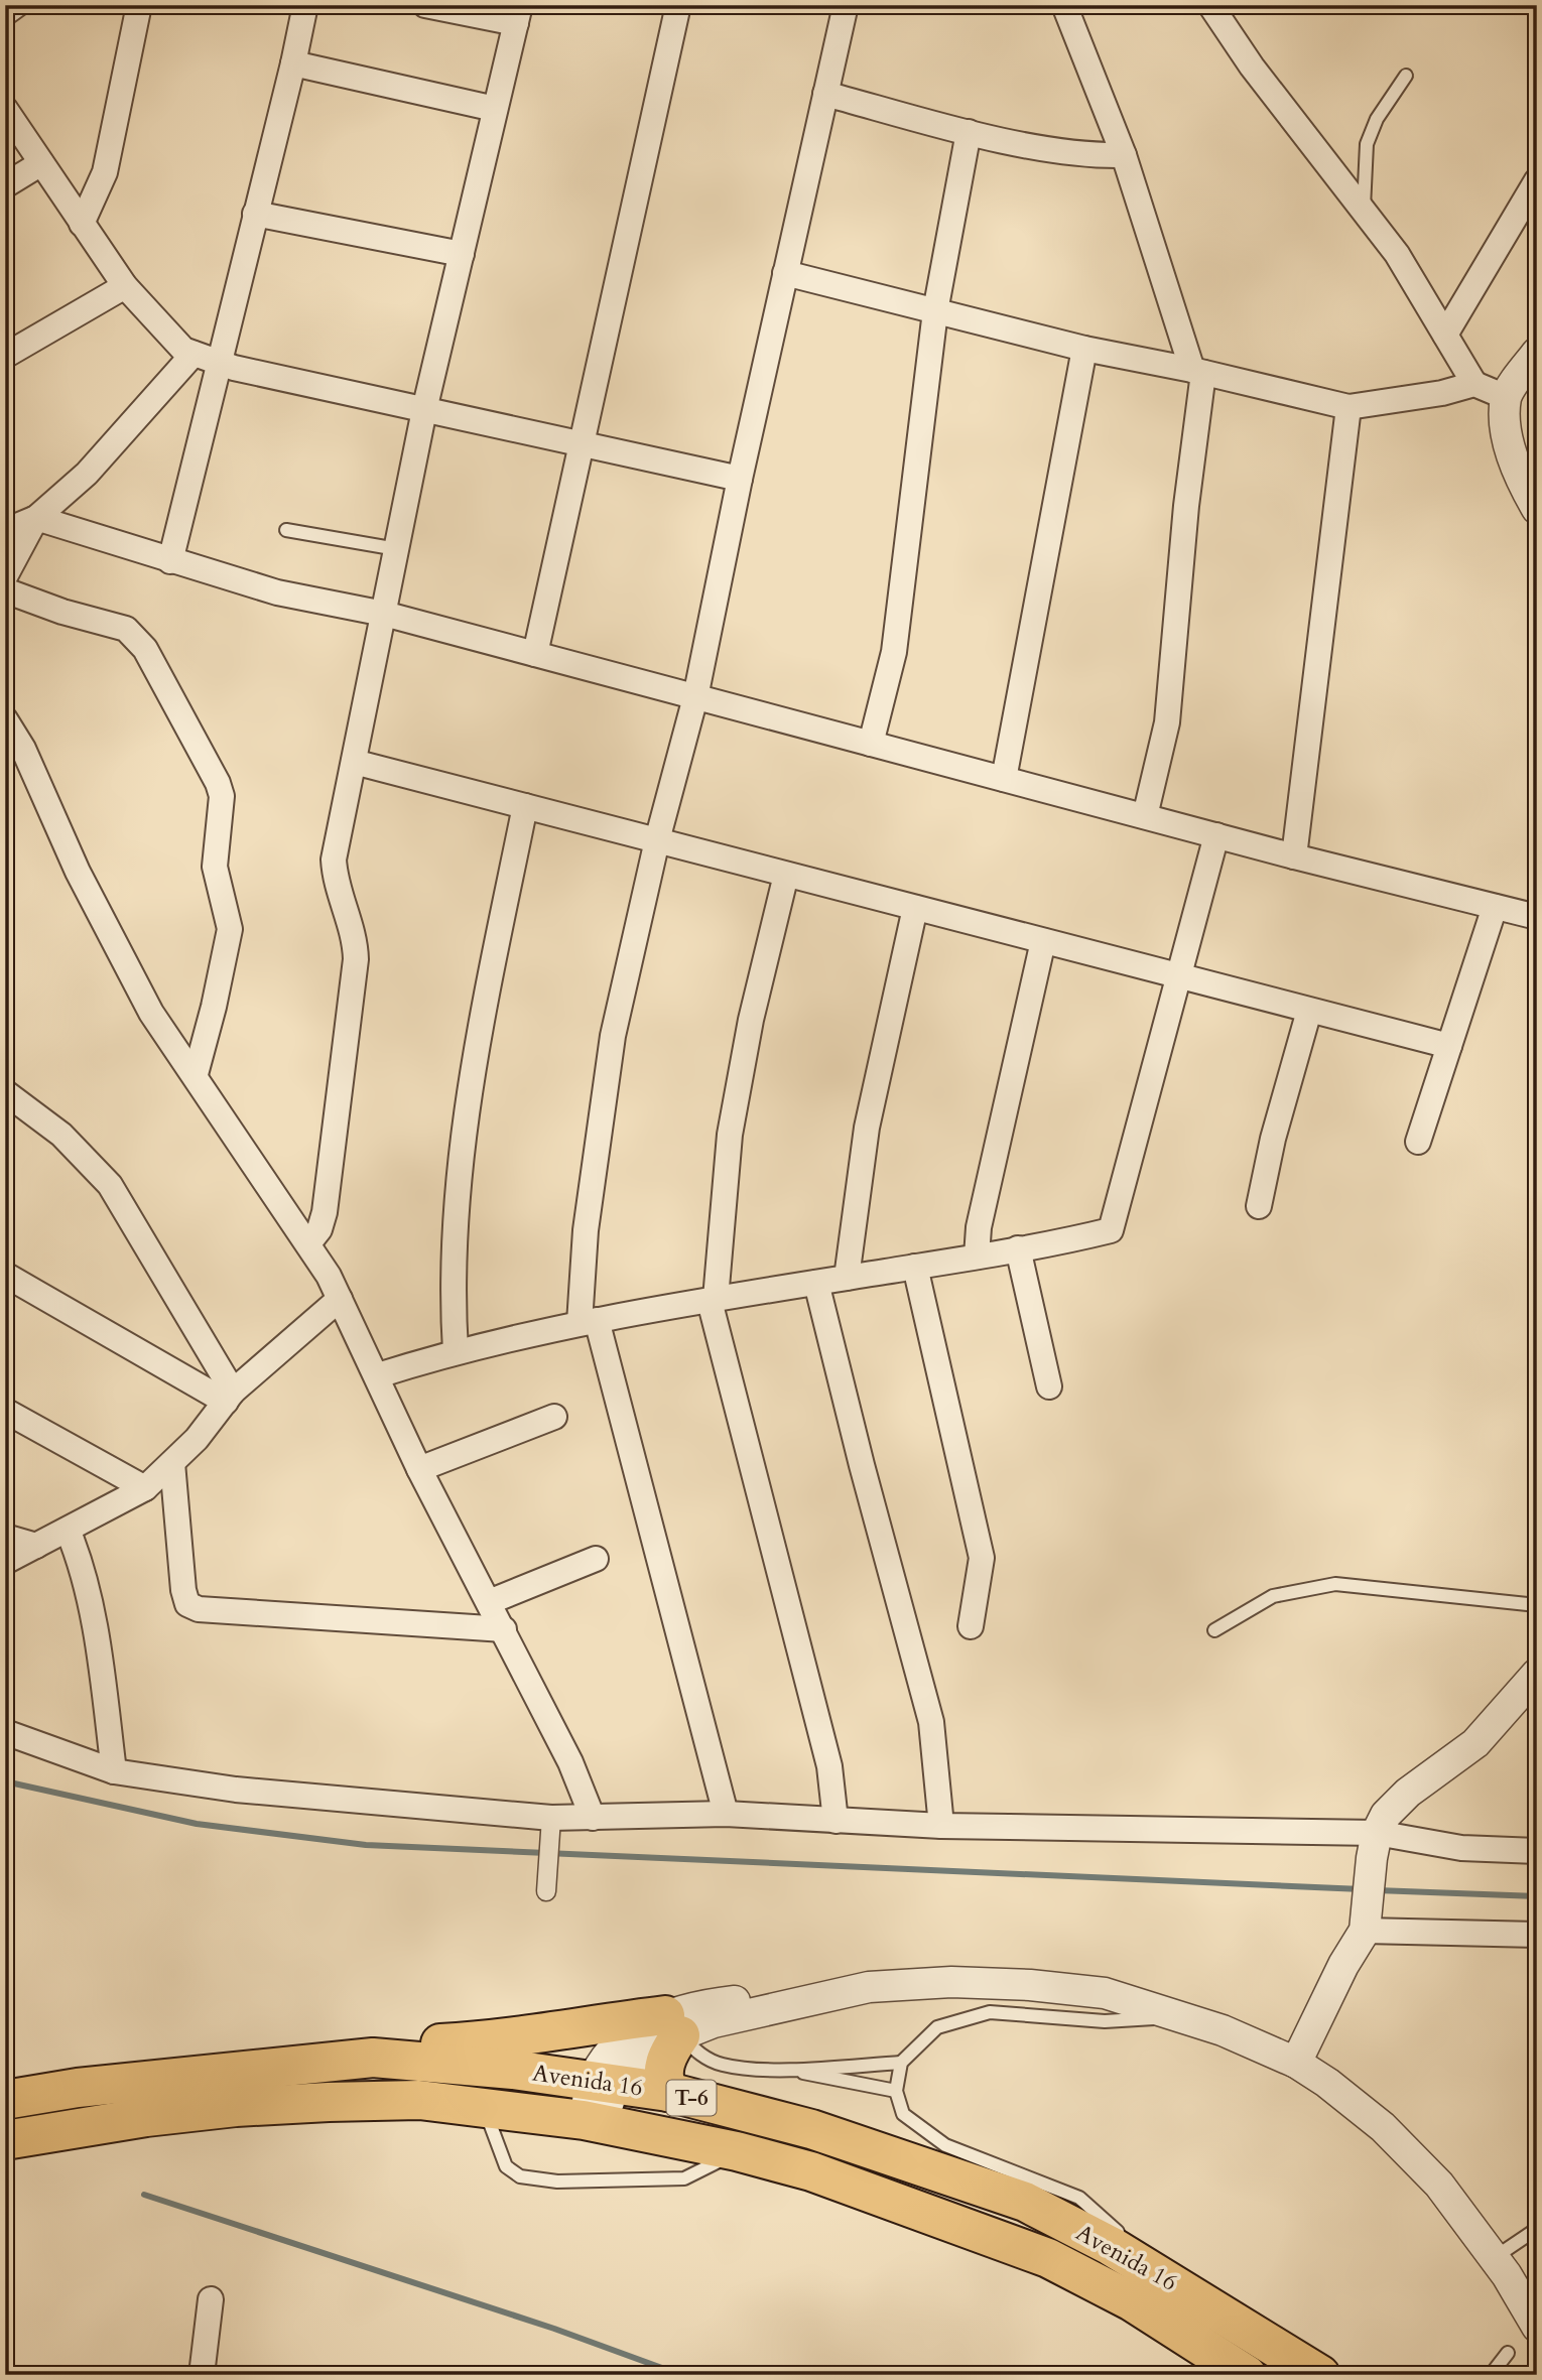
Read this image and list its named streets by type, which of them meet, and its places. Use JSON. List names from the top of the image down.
{
  "streets": {
    "highway": ["Avenida 16", "T-6"]
  },
  "crossings": [
    ["Avenida 16", "T-6"]
  ]
}
